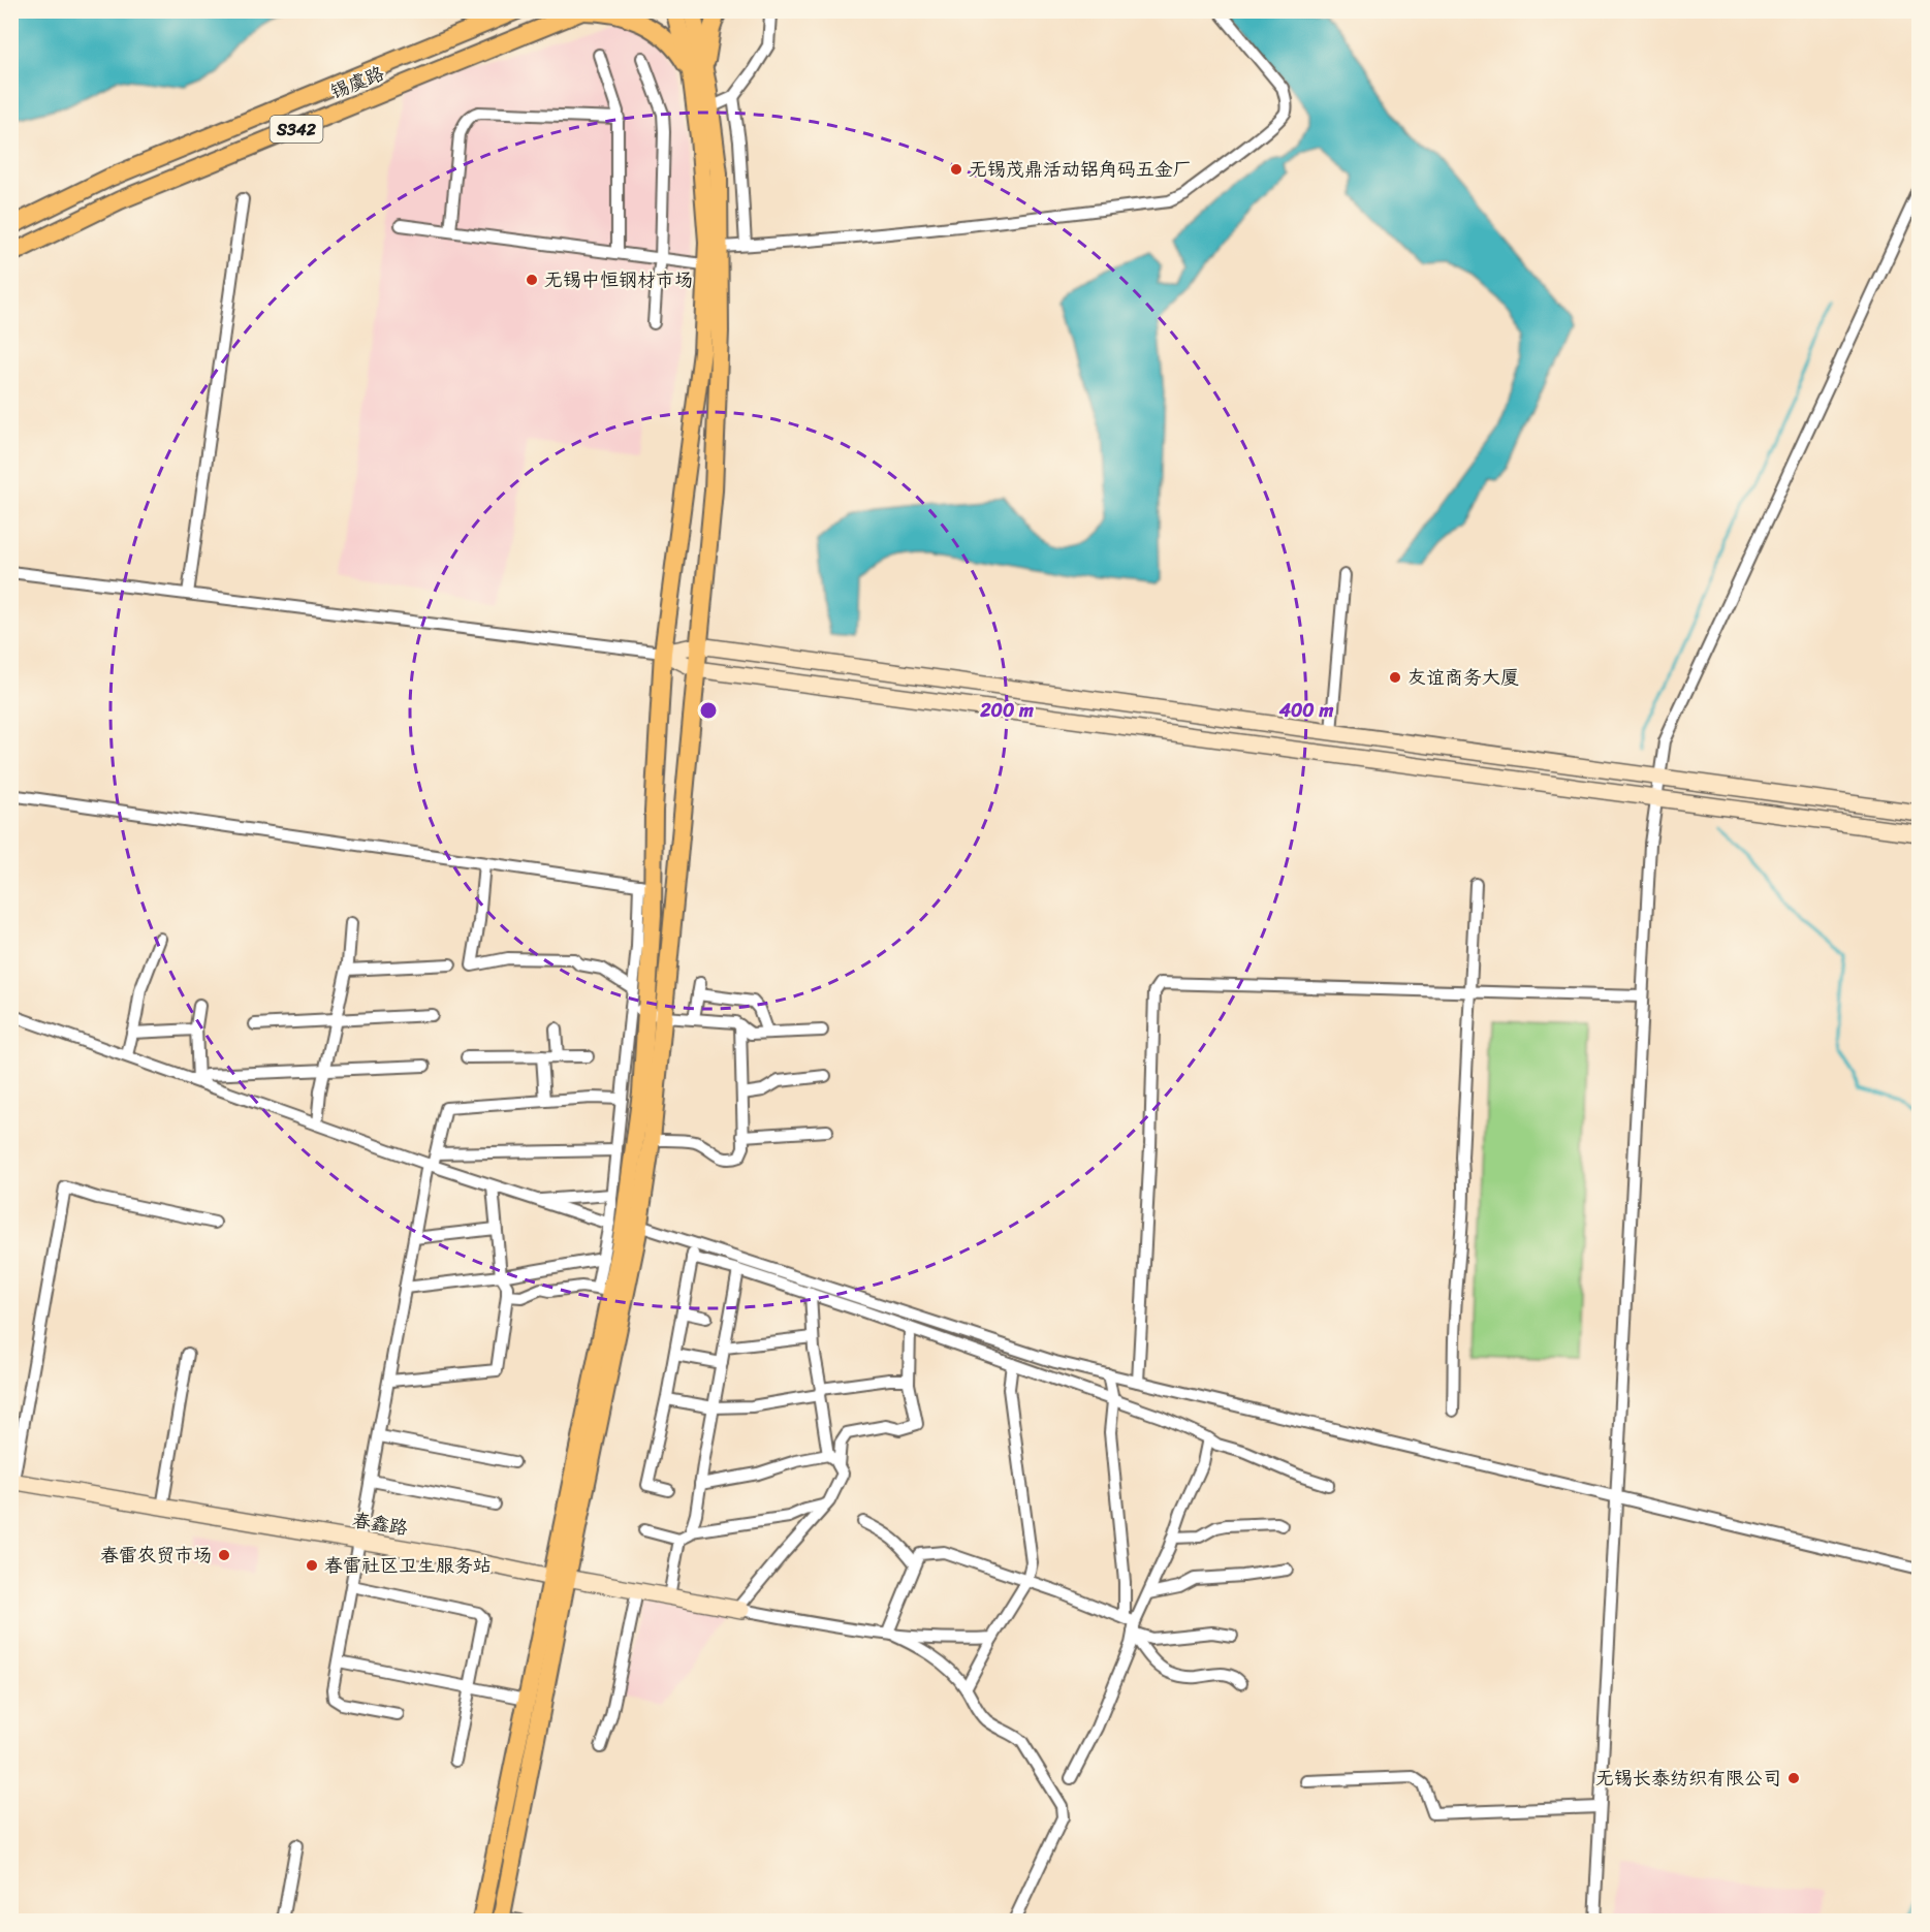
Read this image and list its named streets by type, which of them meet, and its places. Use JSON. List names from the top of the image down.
{
  "streets": {
    "main road": ["锡虞路", "S342", "春鑫路"]
  },
  "places": [
    "无锡茂鼎活动铝角码五金厂",
    "无锡中恒钢材市场",
    "友谊商务大厦",
    "春雷农贸市场",
    "春雷社区卫生服务站",
    "无锡长泰纺织有限公司"
  ],
  "rings": ["200 m", "400 m"]
}
